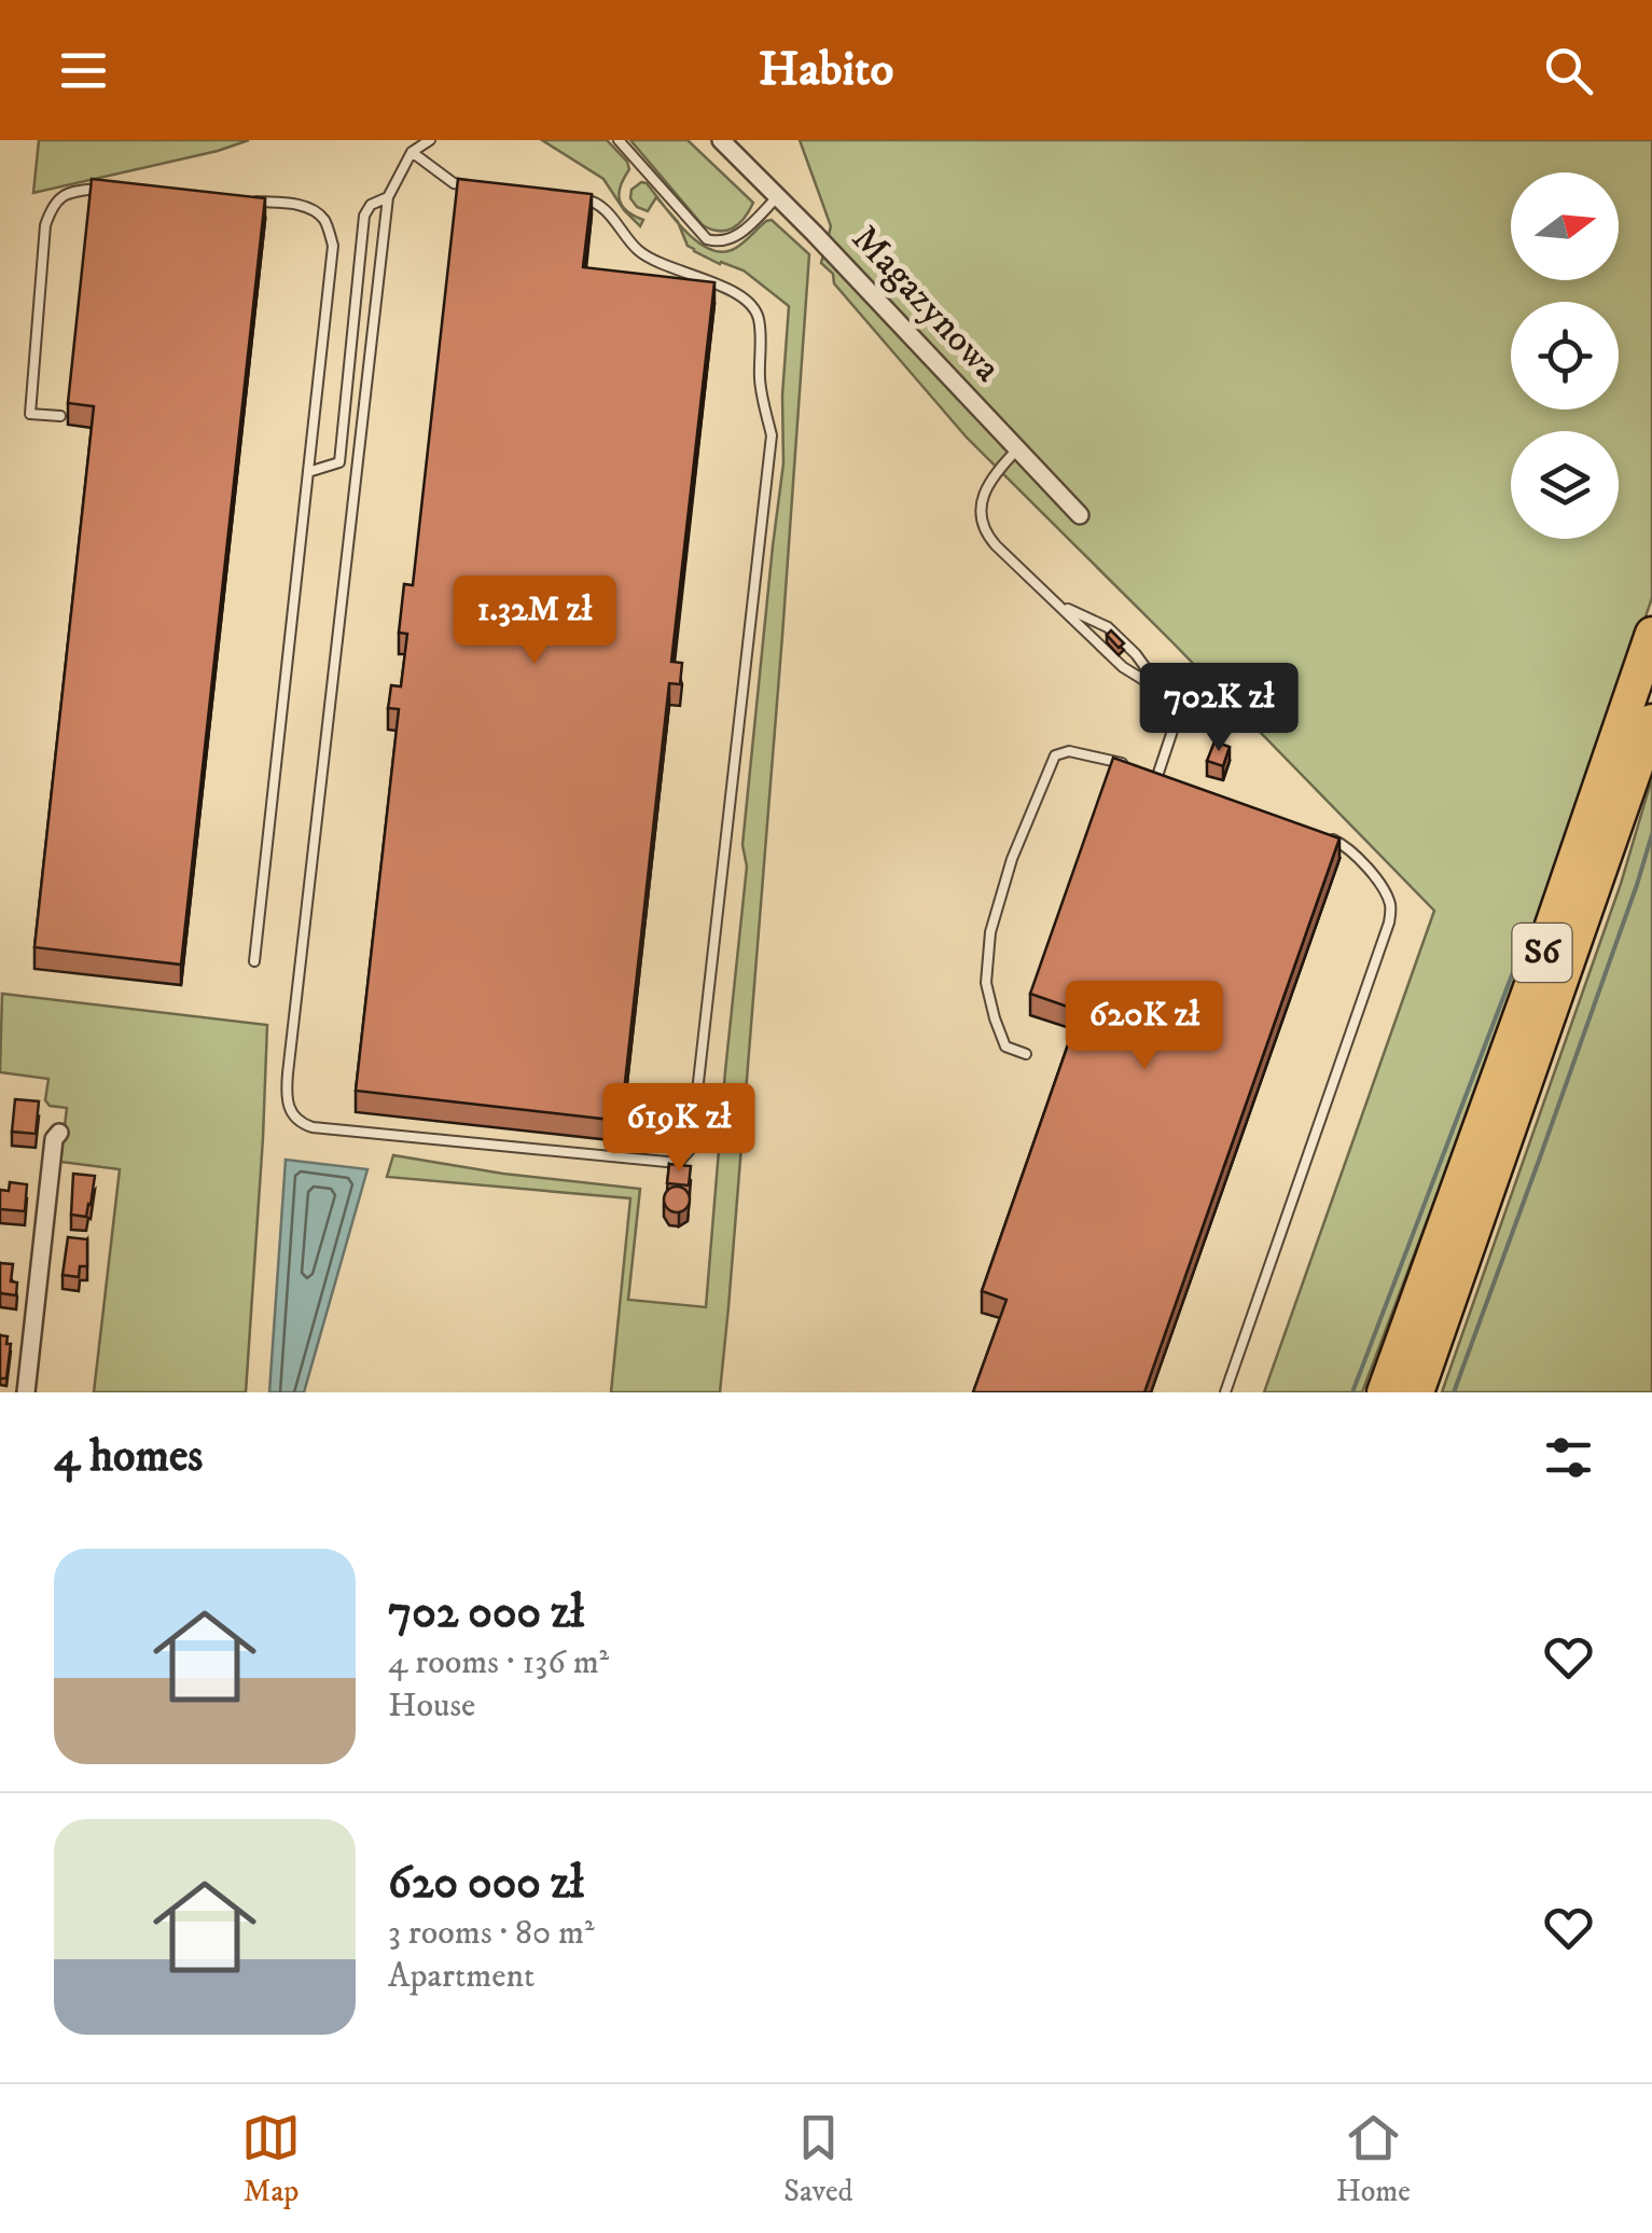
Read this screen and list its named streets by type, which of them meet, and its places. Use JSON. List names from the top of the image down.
{
  "streets": {
    "highway": ["S6"],
    "street": ["Magazynowa"]
  },
  "north": "right",
  "page": {
    "header": "Habito",
    "price": [
      "1.32M zł",
      "702K zł",
      "620K zł",
      "619K zł"
    ],
    "heading": "4 homes",
    "list": [
      {
        "name": "702 000 zł",
        "note": "4 rooms · 136 m² · House"
      },
      {
        "name": "620 000 zł",
        "note": "3 rooms · 80 m² · Apartment"
      }
    ],
    "tabs": ["Map", "Saved", "Home"]
  }
}
